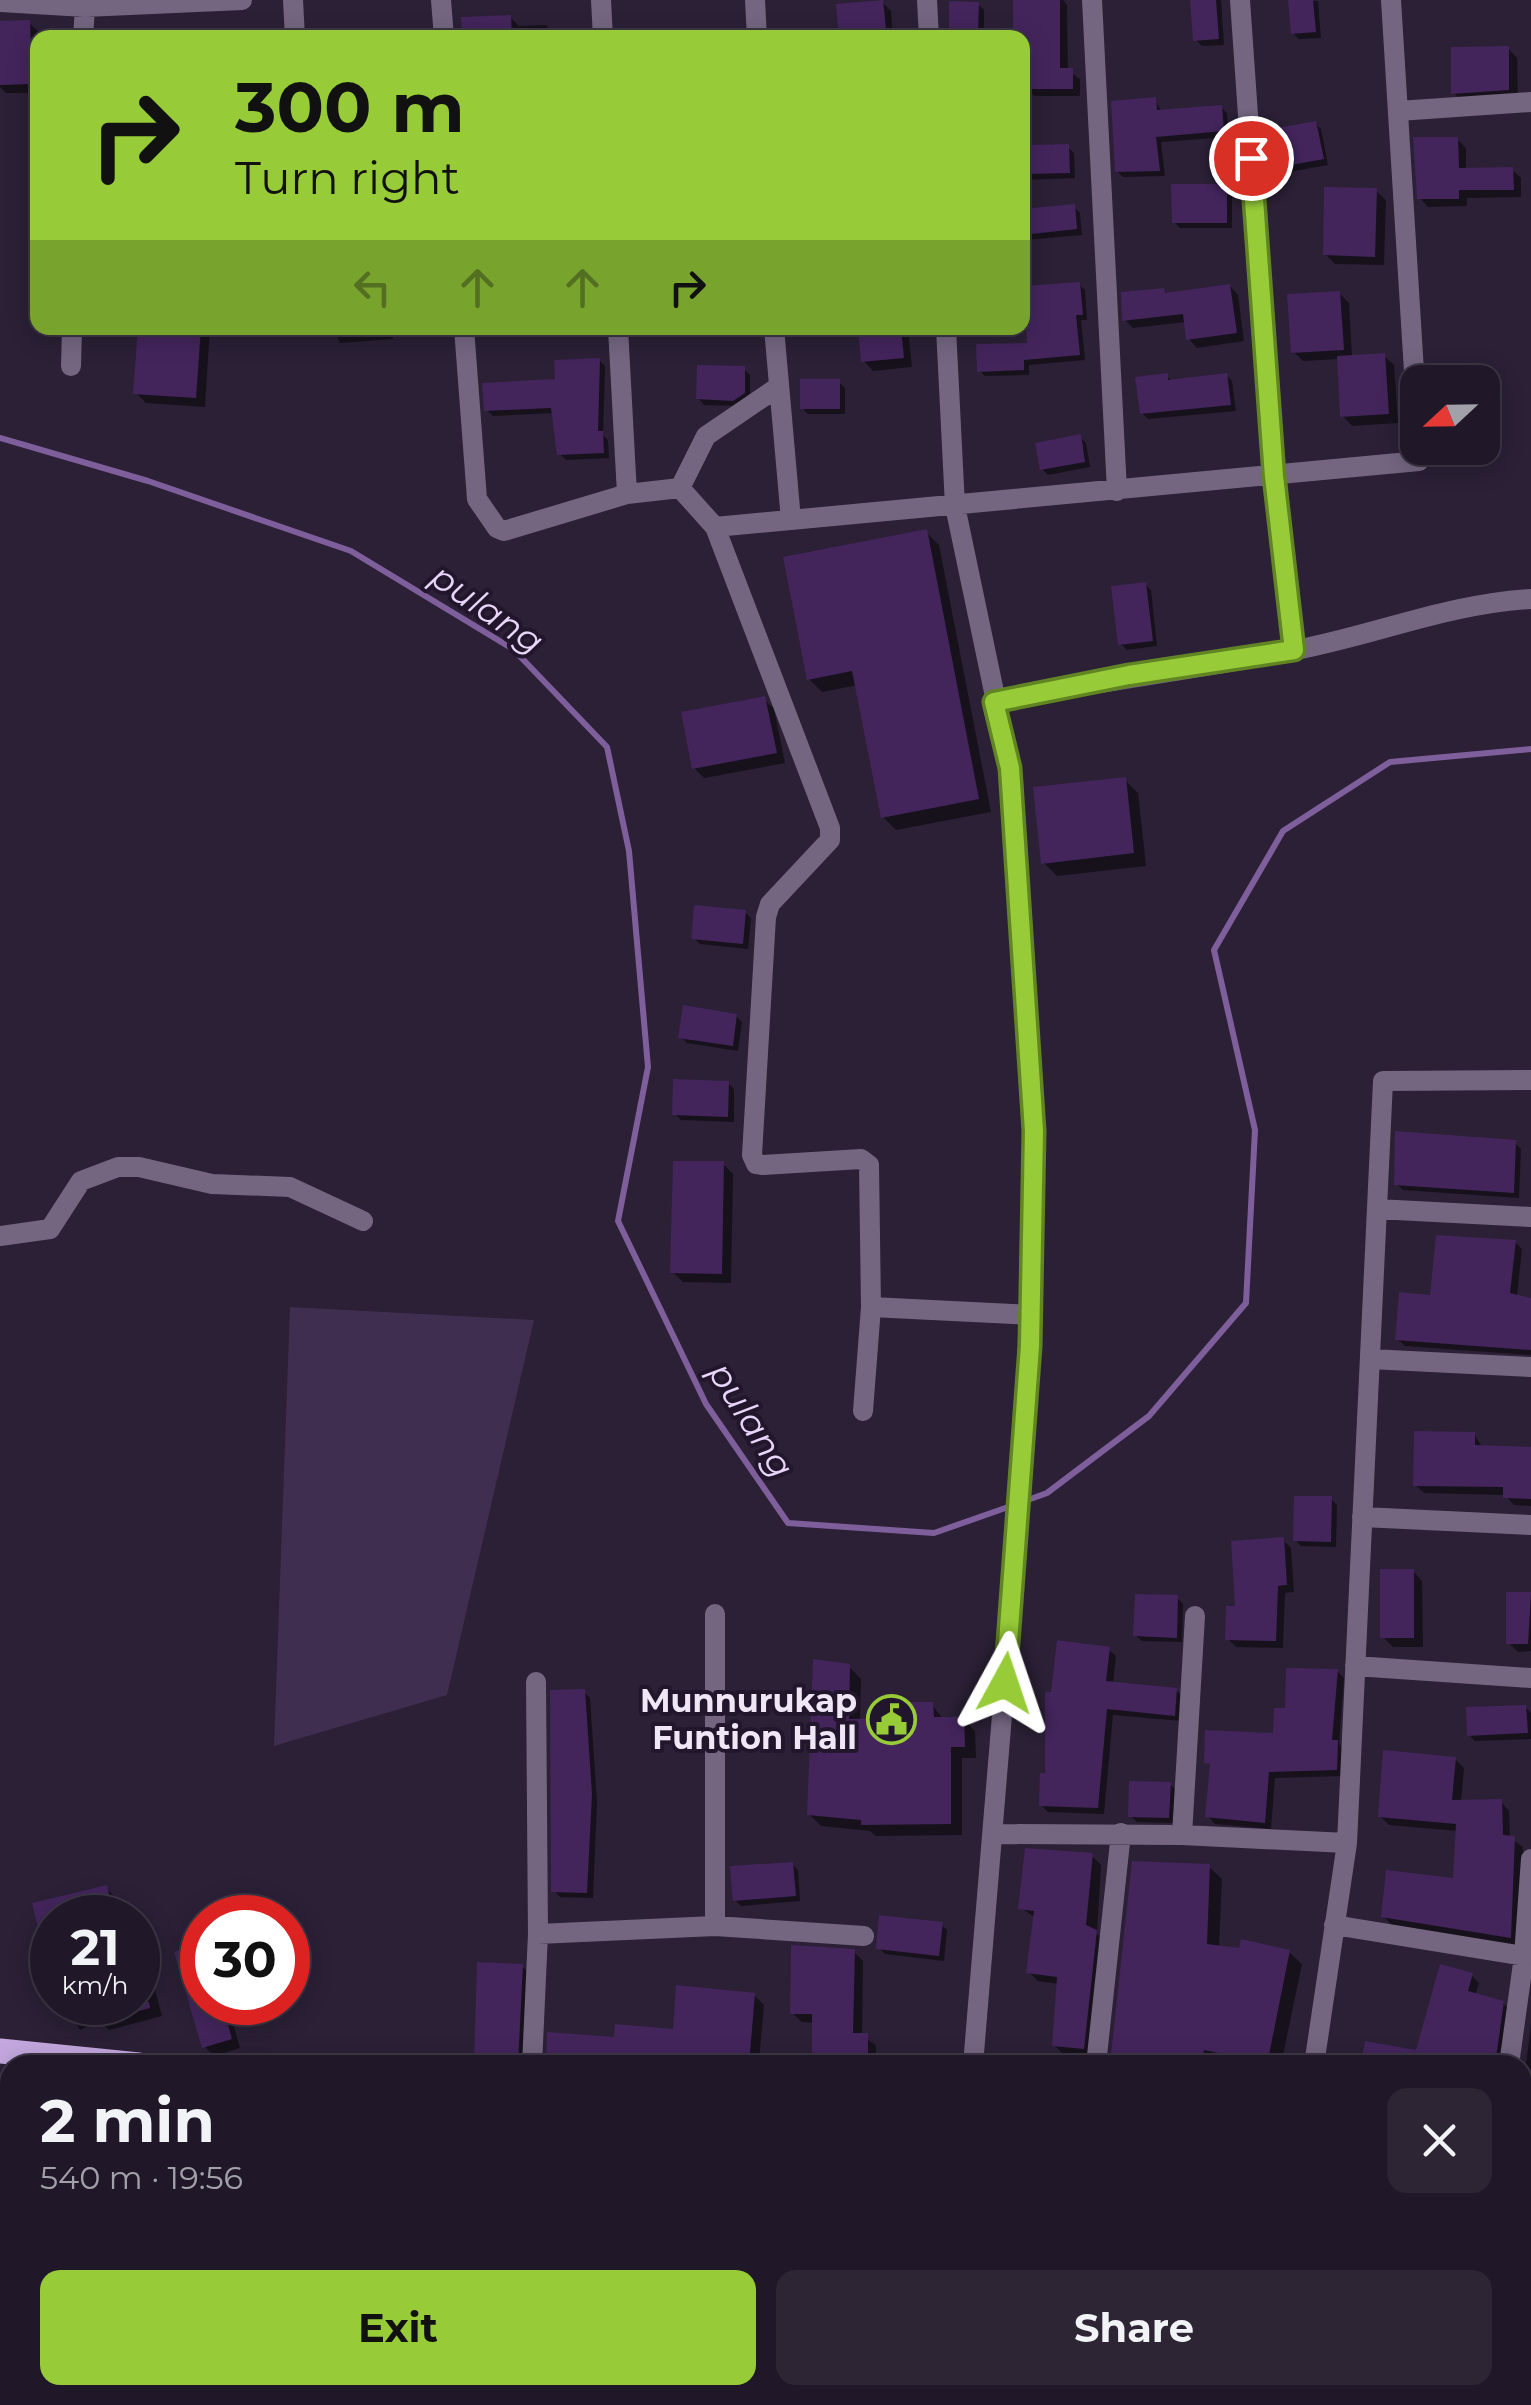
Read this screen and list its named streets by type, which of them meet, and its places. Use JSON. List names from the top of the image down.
{
  "water": ["pulang"],
  "places": {
    "public building": ["Munnurukap Funtion Hall"]
  },
  "north": "left",
  "page": {
    "turn": ["300 m", "Turn right"],
    "speed": "21 km/h",
    "limit": "30",
    "heading": ["2 min", "540 m · 19:56"],
    "buttons": ["Exit", "Share"]
  }
}
